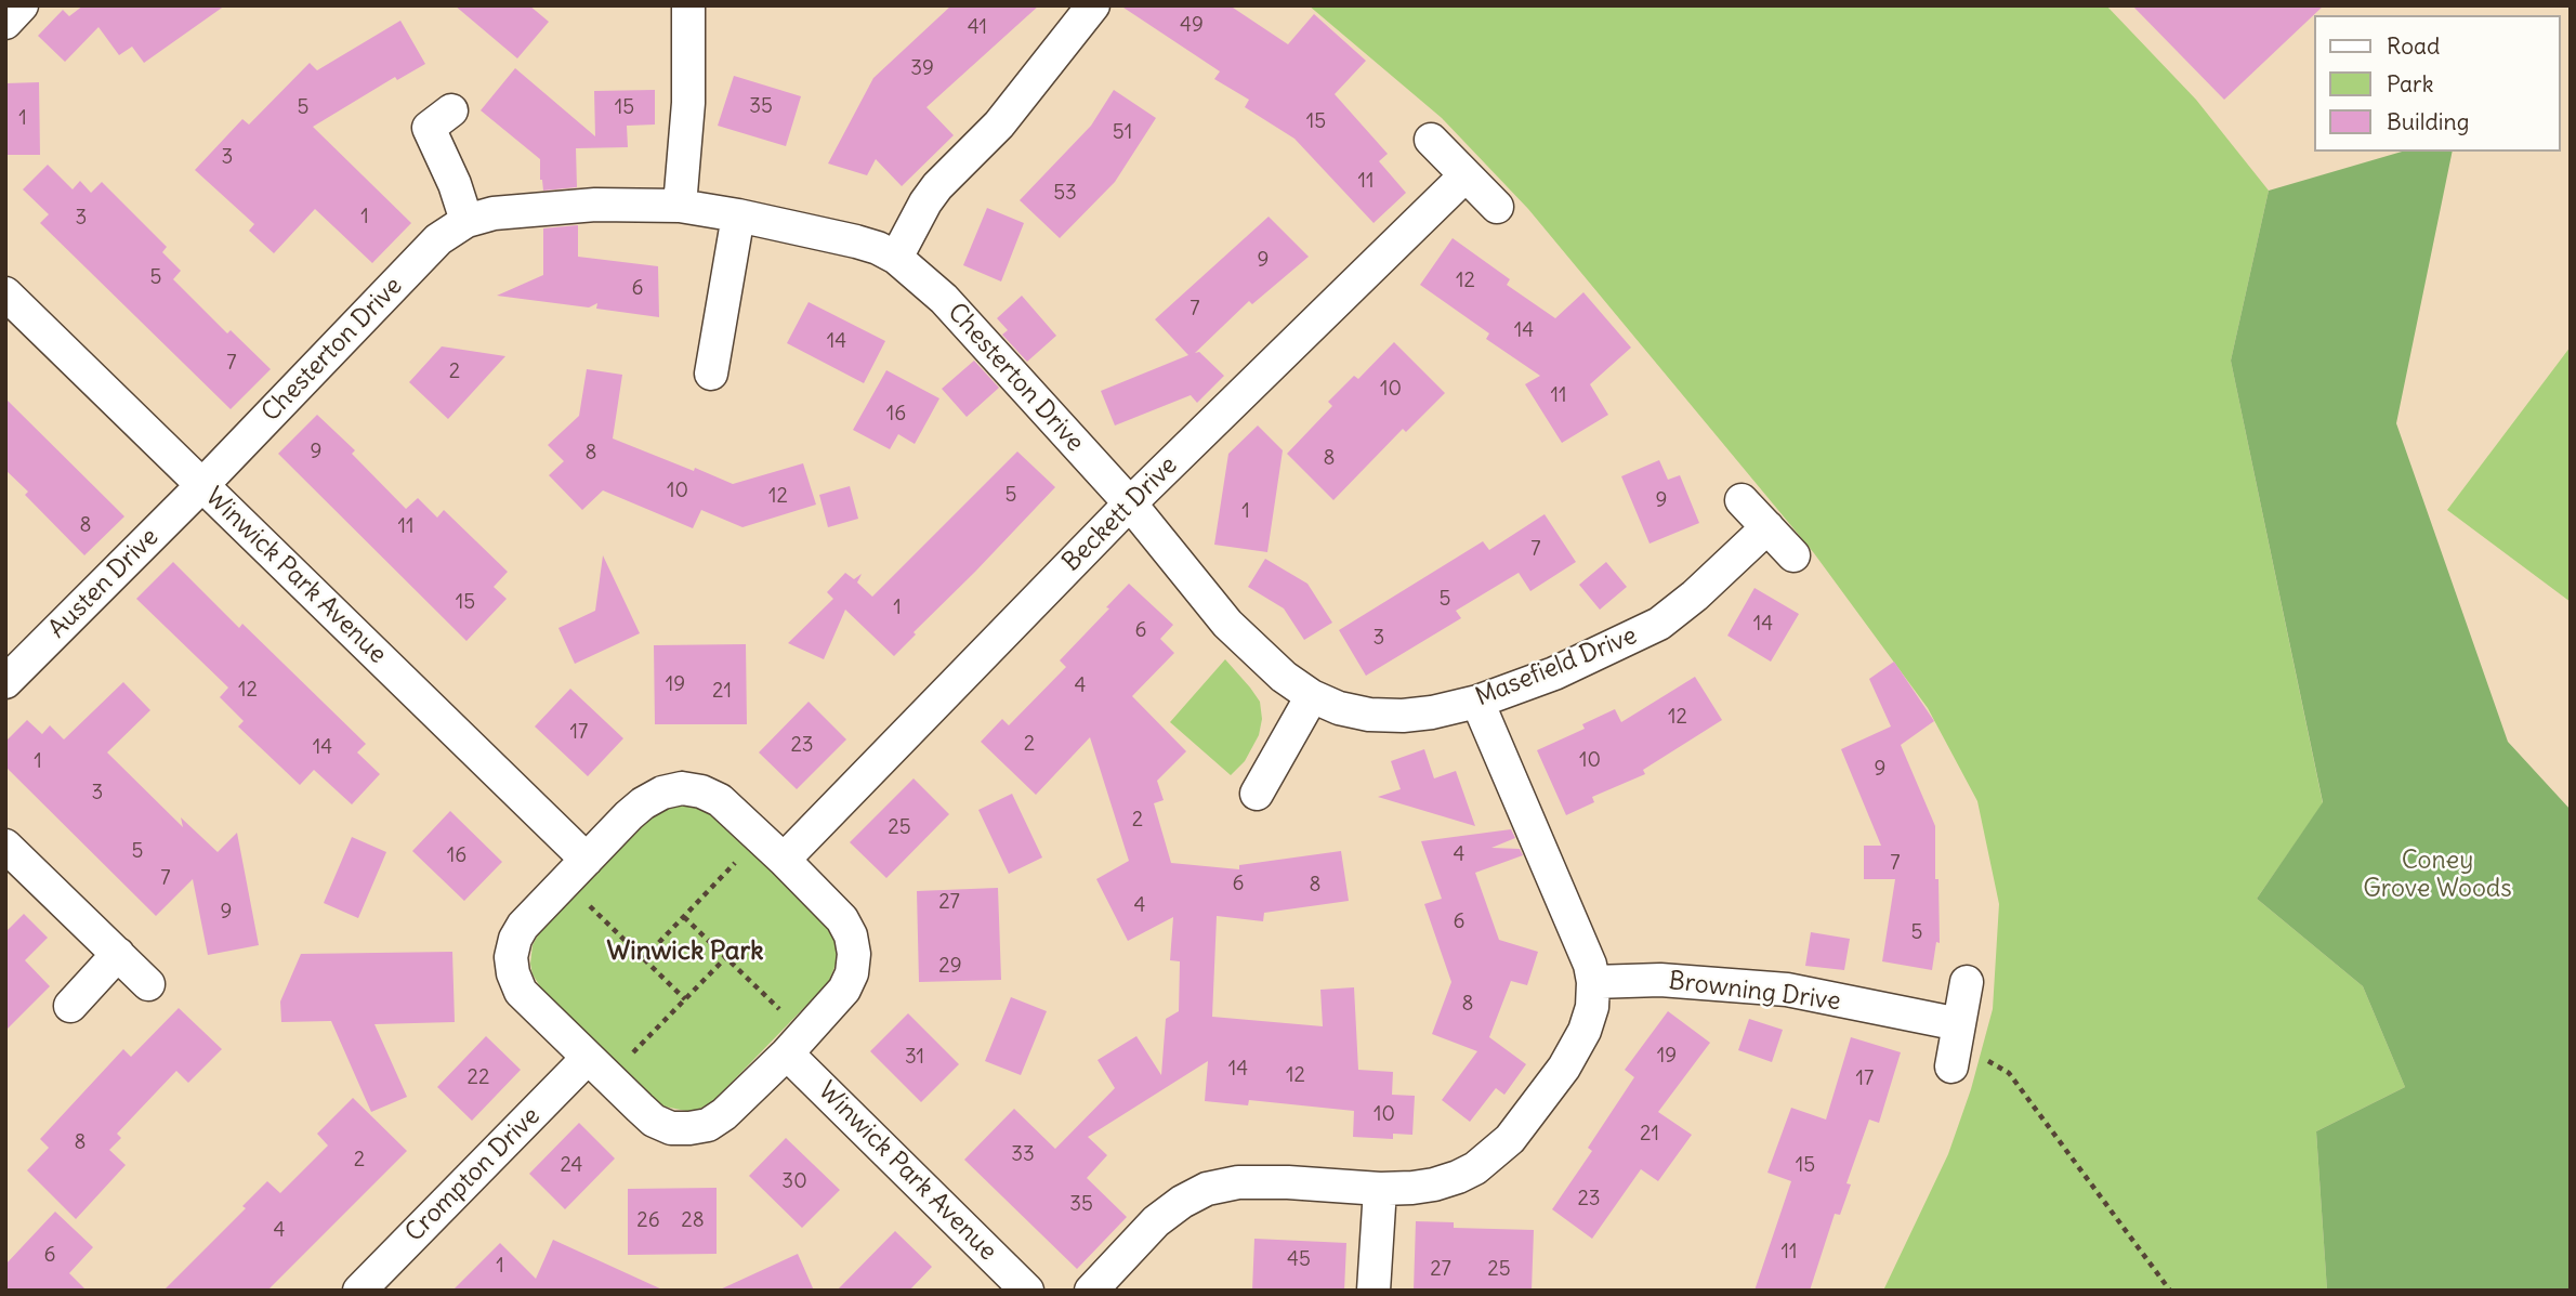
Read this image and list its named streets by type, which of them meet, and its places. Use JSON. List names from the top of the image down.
{
  "streets": {
    "street": [
      "Chesterton Drive",
      "Beckett Drive",
      "Winwick Park Avenue",
      "Austen Drive",
      "Masefield Drive",
      "Browning Drive",
      "Crompton Drive"
    ]
  },
  "crossings": [
    ["Chesterton Drive", "Beckett Drive"],
    ["Chesterton Drive", "Winwick Park Avenue"],
    ["Chesterton Drive", "Austen Drive"],
    ["Chesterton Drive", "Masefield Drive"],
    ["Beckett Drive", "Masefield Drive"],
    ["Winwick Park Avenue", "Austen Drive"]
  ],
  "districts": ["Winwick Park"],
  "parks": ["Coney Grove Woods"],
  "house_numbers": [
    "49",
    "41",
    "39",
    "35",
    "5",
    "15",
    "1",
    "15",
    "51",
    "3",
    "11",
    "53",
    "1",
    "3",
    "9",
    "5",
    "12",
    "6",
    "7",
    "14",
    "14",
    "7",
    "2",
    "10",
    "11",
    "16",
    "9",
    "8",
    "8",
    "10",
    "5",
    "12",
    "9",
    "1",
    "8",
    "11",
    "7",
    "5",
    "15",
    "1",
    "14",
    "6",
    "3",
    "19",
    "4",
    "12",
    "21",
    "12",
    "17",
    "2",
    "23",
    "14",
    "10",
    "1",
    "9",
    "3",
    "2",
    "25",
    "5",
    "4",
    "16",
    "7",
    "7",
    "6",
    "8",
    "27",
    "4",
    "9",
    "6",
    "5",
    "29",
    "8",
    "19",
    "31",
    "14",
    "12",
    "22",
    "17",
    "10",
    "21",
    "8",
    "33",
    "2",
    "24",
    "15",
    "30",
    "23",
    "35",
    "26",
    "28",
    "4",
    "11",
    "6",
    "45",
    "1",
    "27",
    "25"
  ],
  "legend": ["Road", "Park", "Building"]
}
